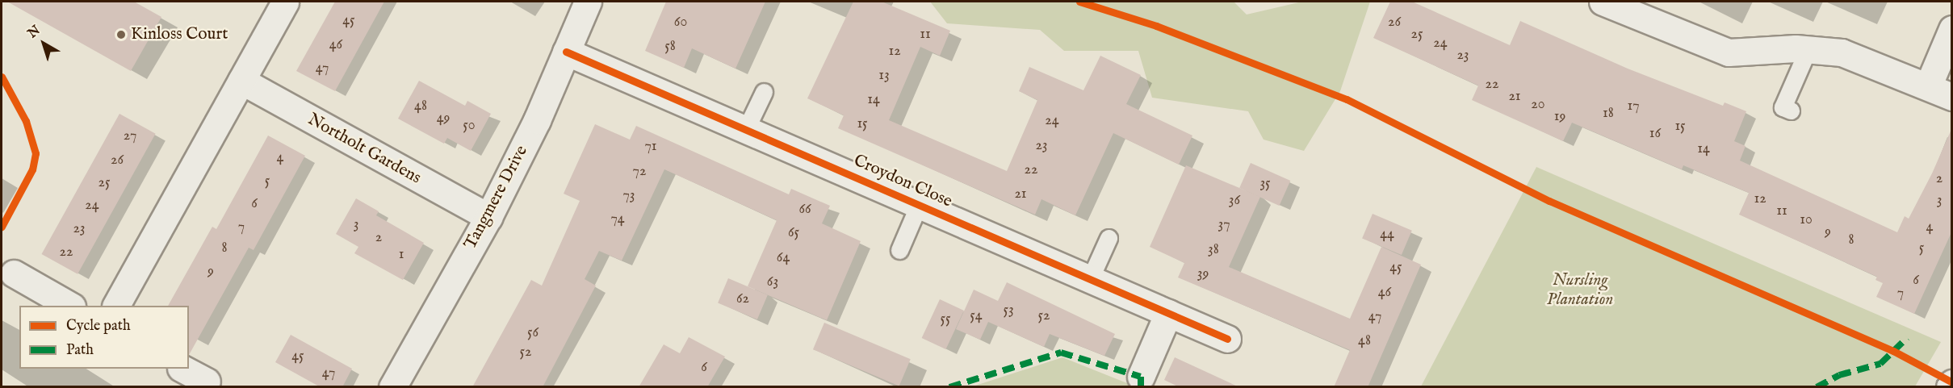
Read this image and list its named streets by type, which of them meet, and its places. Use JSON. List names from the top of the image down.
{
  "streets": {
    "street": ["Northolt Gardens", "Croydon Close", "Tangmere Drive"]
  },
  "crossings": [
    ["Northolt Gardens", "Tangmere Drive"],
    ["Croydon Close", "Tangmere Drive"]
  ],
  "parks": ["Nursling Plantation"],
  "places": ["Kinloss Court"],
  "house_numbers": [
    "45",
    "60",
    "26",
    "11",
    "25",
    "24",
    "46",
    "58",
    "12",
    "23",
    "47",
    "13",
    "22",
    "21",
    "14",
    "20",
    "48",
    "17",
    "18",
    "19",
    "49",
    "24",
    "15",
    "50",
    "15",
    "16",
    "27",
    "23",
    "71",
    "14",
    "4",
    "26",
    "22",
    "72",
    "2",
    "5",
    "25",
    "35",
    "21",
    "73",
    "12",
    "36",
    "3",
    "6",
    "24",
    "66",
    "11",
    "74",
    "10",
    "3",
    "37",
    "7",
    "4",
    "23",
    "9",
    "65",
    "44",
    "2",
    "8",
    "8",
    "5",
    "38",
    "22",
    "1",
    "64",
    "45",
    "9",
    "39",
    "6",
    "63",
    "46",
    "7",
    "62",
    "53",
    "54",
    "52",
    "47",
    "55",
    "56",
    "48",
    "52",
    "45",
    "6",
    "47"
  ],
  "legend": ["Cycle path", "Path"],
  "north": "top left"
}
